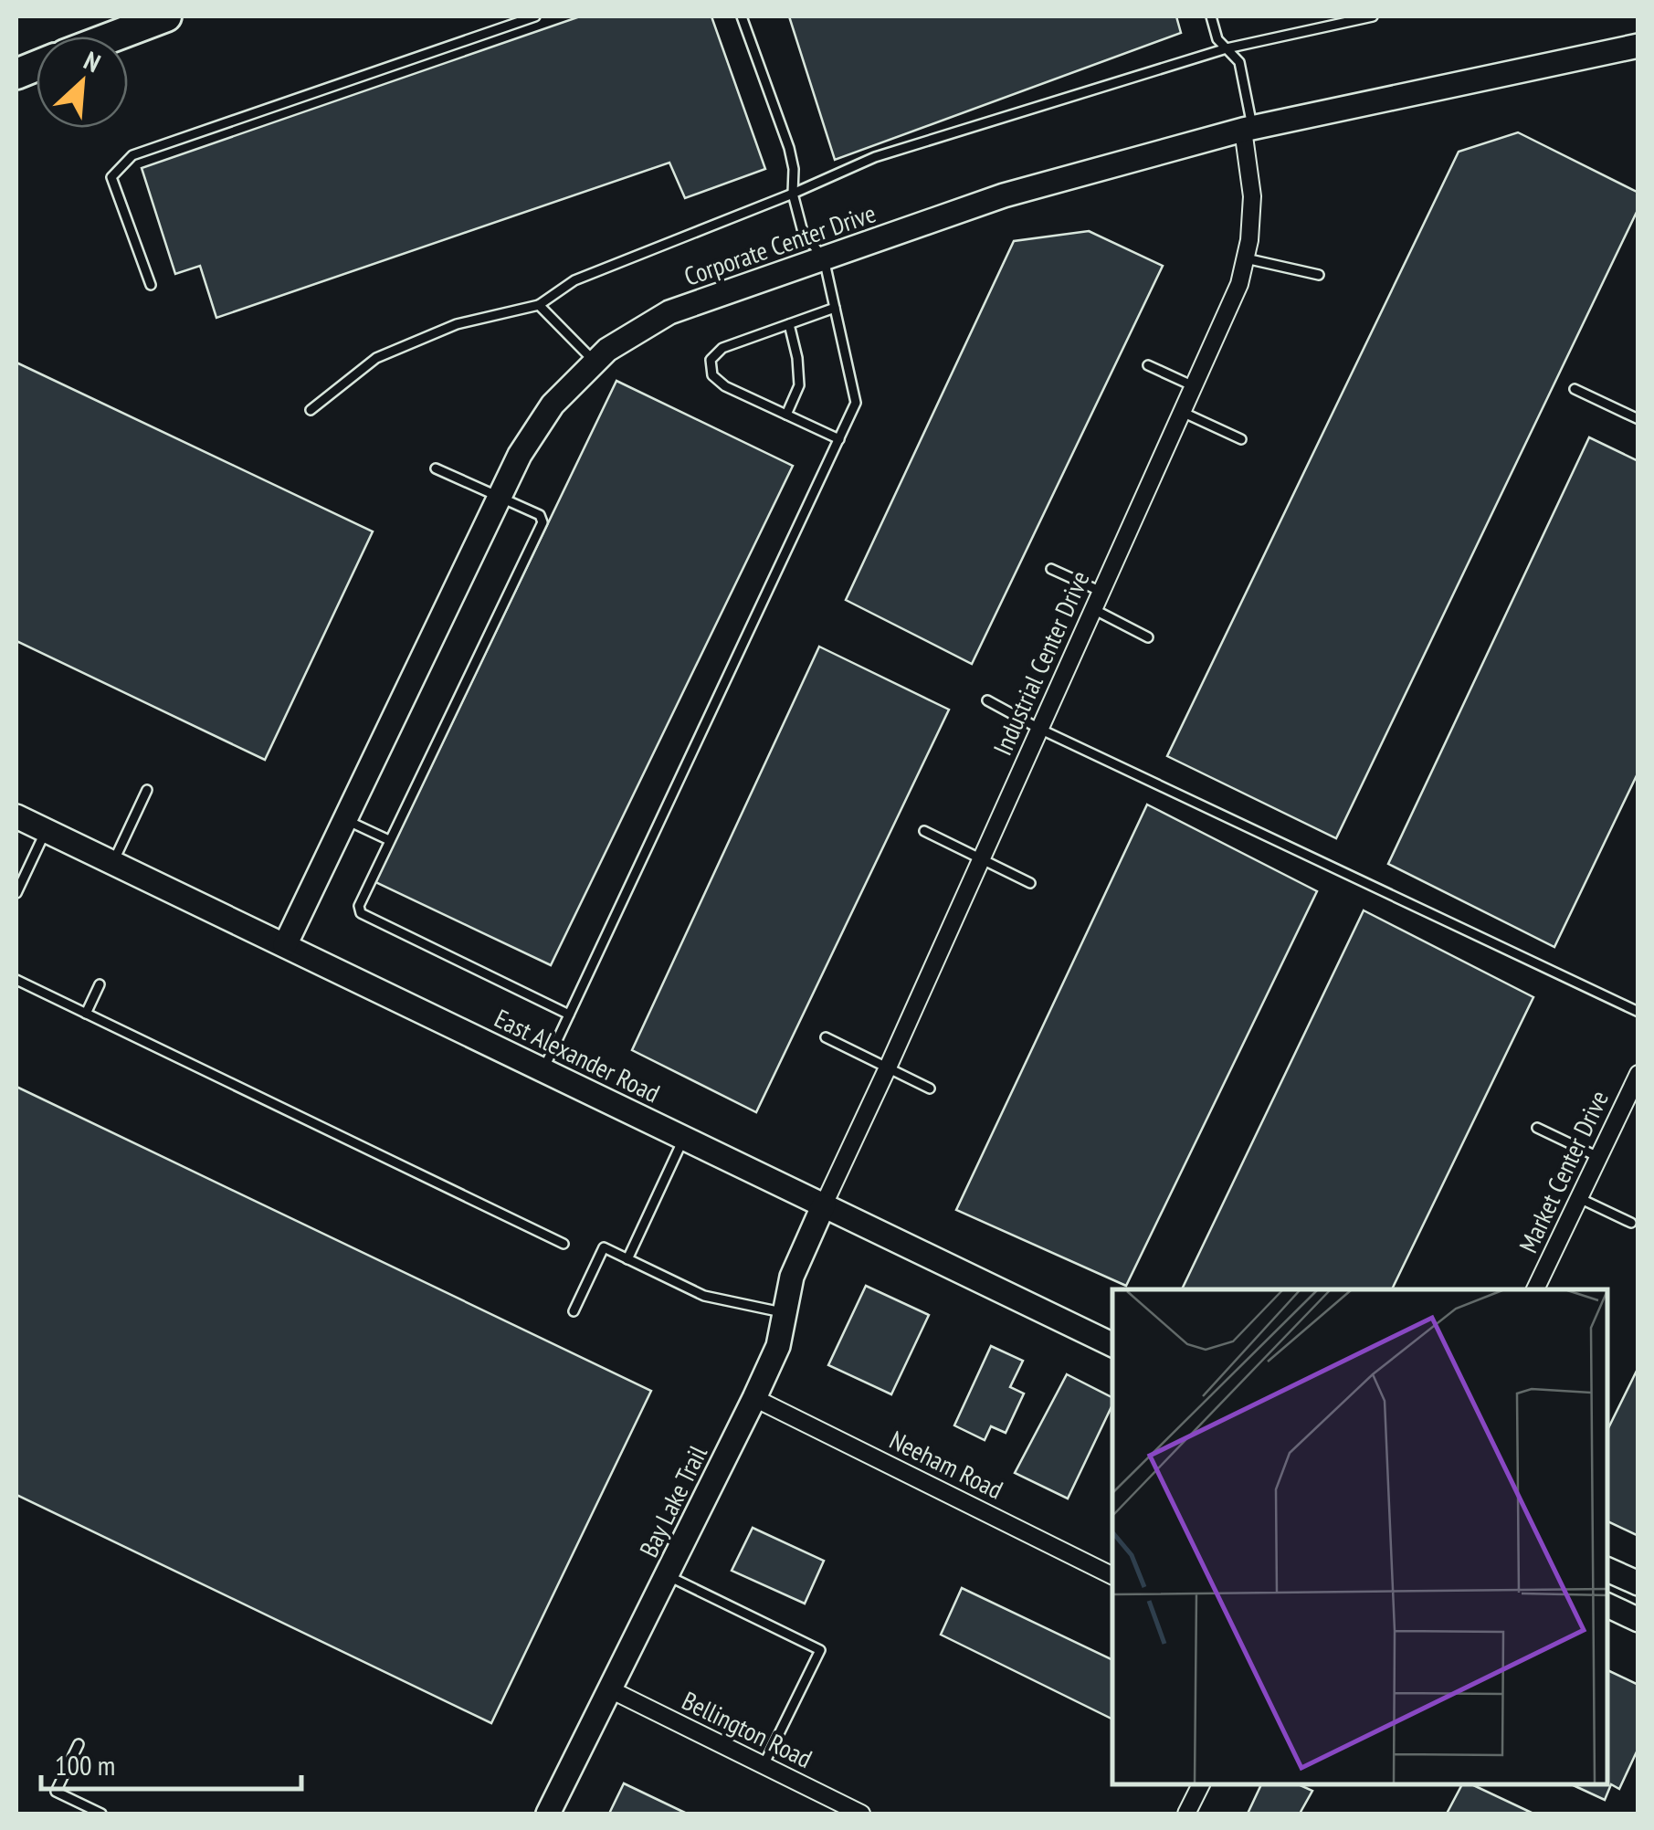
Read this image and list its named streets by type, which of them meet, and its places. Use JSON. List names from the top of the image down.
{
  "streets": {
    "street": [
      "Corporate Center Drive",
      "Industrial Center Drive",
      "East Alexander Road",
      "Market Center Drive",
      "Neeham Road",
      "Bay Lake Trail",
      "Bellington Road"
    ]
  },
  "crossings": [
    ["Corporate Center Drive", "Industrial Center Drive"],
    ["Corporate Center Drive", "East Alexander Road"],
    ["Industrial Center Drive", "East Alexander Road"],
    ["Industrial Center Drive", "Bay Lake Trail"],
    ["East Alexander Road", "Bay Lake Trail"],
    ["Neeham Road", "Bay Lake Trail"],
    ["Bay Lake Trail", "Bellington Road"]
  ],
  "scale_bar": "100 m",
  "north": "top right"
}
